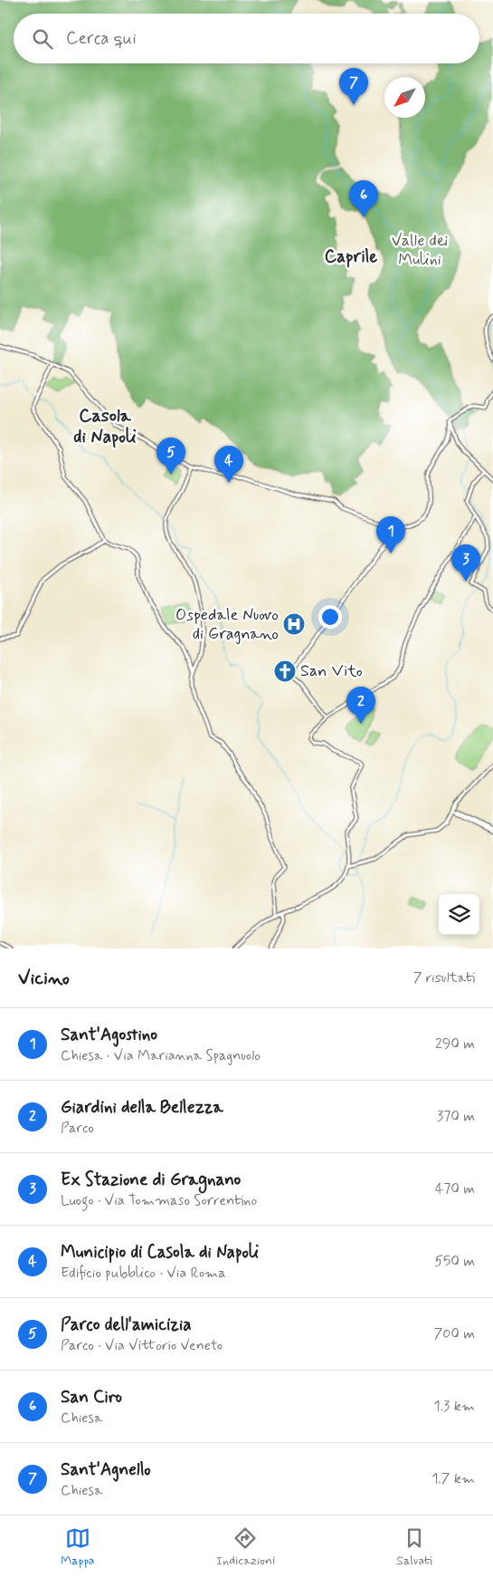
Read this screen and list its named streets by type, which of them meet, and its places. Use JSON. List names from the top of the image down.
{
  "districts": ["Caprile", "Casola di Napoli"],
  "parks": ["Valle dei Mulini"],
  "places": {
    "hospital": ["Ospedale Nuovo di Gragnano"],
    "church": ["San Vito"]
  },
  "north": "bottom left",
  "page": {
    "search": "Cerca qui",
    "pins": [
      "7",
      "6",
      "5",
      "4",
      "1",
      "3",
      "2"
    ],
    "heading": ["Vicino", "7 risultati"],
    "list": [
      {
        "mark": "1",
        "name": "Sant'Agostino",
        "note": "Chiesa · Via Marianna Spagnuolo",
        "value": "290 m"
      },
      {
        "mark": "2",
        "name": "Giardini della Bellezza",
        "note": "Parco",
        "value": "370 m"
      },
      {
        "mark": "3",
        "name": "Ex Stazione di Gragnano",
        "note": "Luogo · Via Tommaso Sorrentino",
        "value": "470 m"
      },
      {
        "mark": "4",
        "name": "Municipio di Casola di Napoli",
        "note": "Edificio pubblico · Via Roma",
        "value": "550 m"
      },
      {
        "mark": "5",
        "name": "Parco dell'amicizia",
        "note": "Parco · Via Vittorio Veneto",
        "value": "700 m"
      },
      {
        "mark": "6",
        "name": "San Ciro",
        "note": "Chiesa",
        "value": "1.3 km"
      },
      {
        "mark": "7",
        "name": "Sant'Agnello",
        "note": "Chiesa",
        "value": "1.7 km"
      }
    ],
    "nav": ["Mappa", "Indicazioni", "Salvati"]
  }
}
